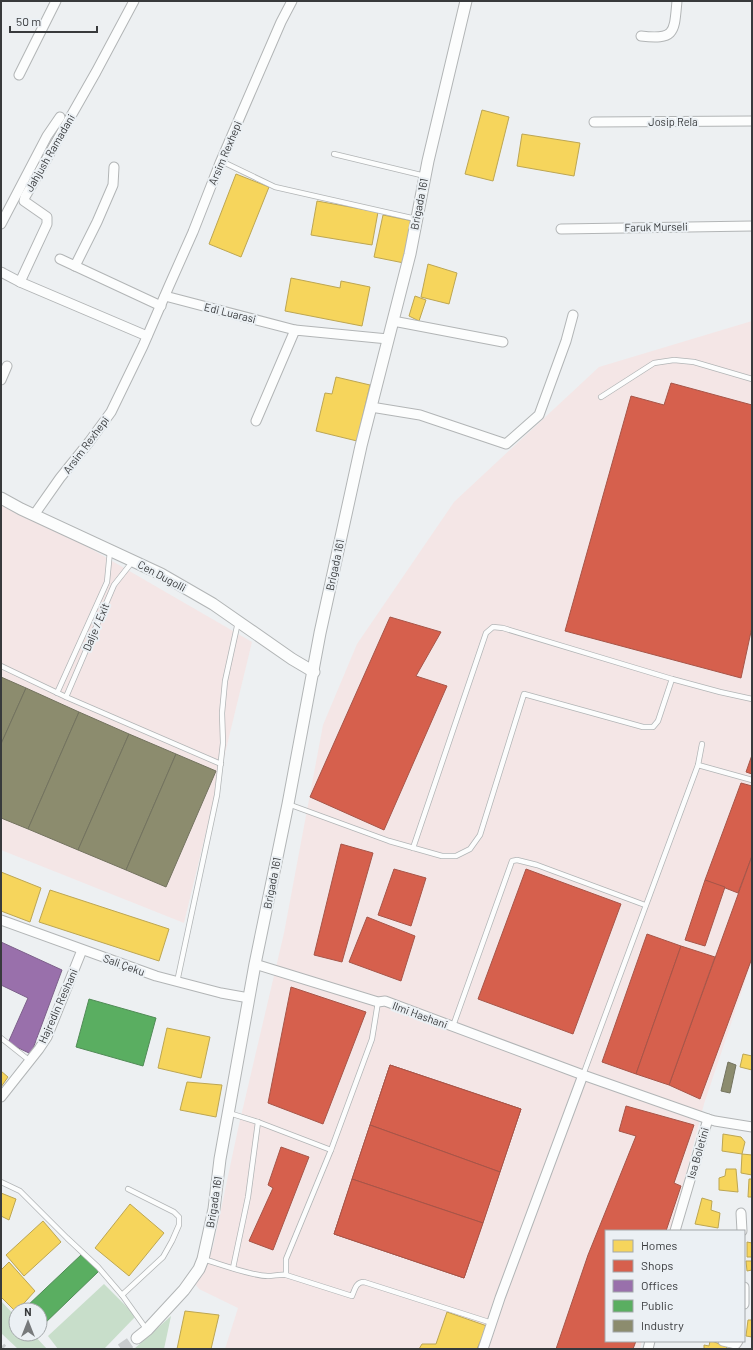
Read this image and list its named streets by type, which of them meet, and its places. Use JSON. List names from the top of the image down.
{
  "streets": {
    "street": [
      "Josip Rela",
      "Jahjush Ramadani",
      "Arsim Rexhepi",
      "Brigada 161",
      "Faruk Murseli",
      "Edi Luarasi",
      "Cen Dugolli",
      "Sali Çeku",
      "Hajredin Reshani",
      "Ilmi Hashani",
      "Isa Boletini"
    ],
    "lane": ["Dalje / Exit"]
  },
  "crossings": [
    ["Arsim Rexhepi", "Edi Luarasi"],
    ["Arsim Rexhepi", "Cen Dugolli"],
    ["Brigada 161", "Edi Luarasi"],
    ["Brigada 161", "Cen Dugolli"],
    ["Brigada 161", "Sali Çeku"],
    ["Brigada 161", "Ilmi Hashani"],
    ["Cen Dugolli", "Dalje / Exit"],
    ["Sali Çeku", "Hajredin Reshani"],
    ["Ilmi Hashani", "Isa Boletini"]
  ],
  "legend": [
    "Homes",
    "Shops",
    "Offices",
    "Public",
    "Industry"
  ],
  "scale_bar": "50 m",
  "north": "top"
}
